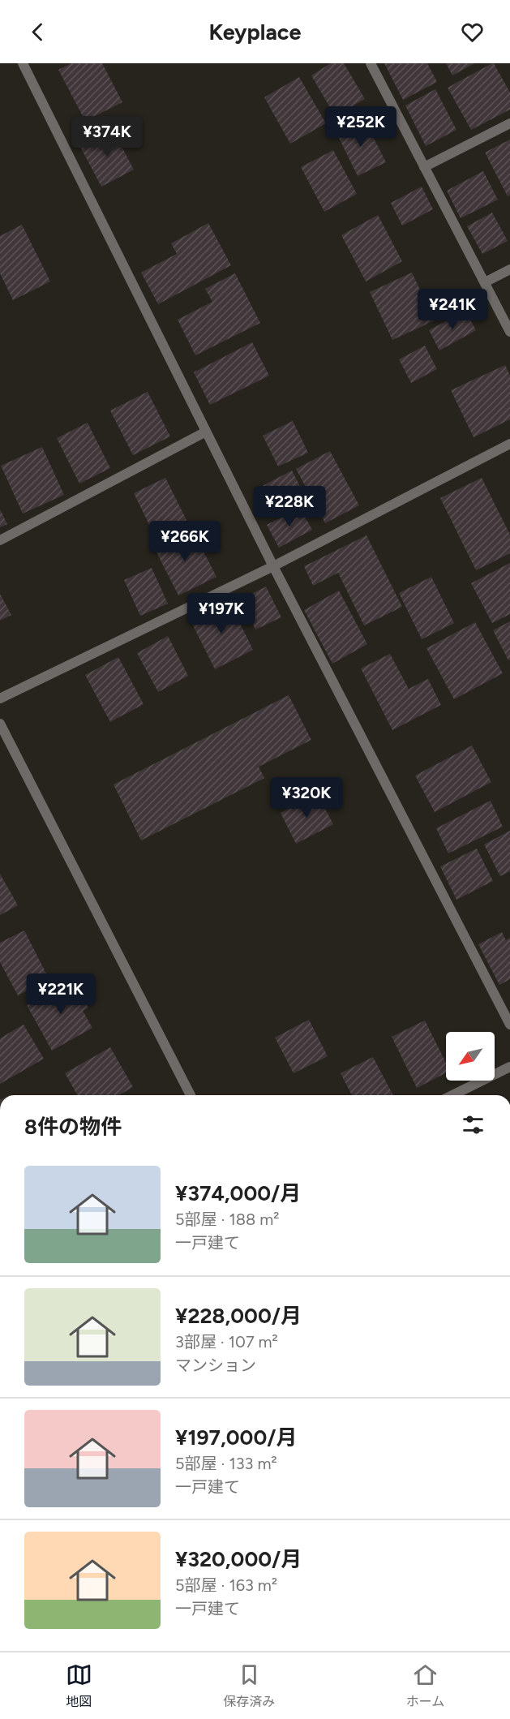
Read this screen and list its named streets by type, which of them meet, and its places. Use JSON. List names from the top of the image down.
{
  "north": "bottom left",
  "page": {
    "header": "Keyplace",
    "price": [
      "¥252K",
      "¥374K",
      "¥241K",
      "¥228K",
      "¥266K",
      "¥197K",
      "¥320K",
      "¥221K"
    ],
    "heading": "8件の物件",
    "list": [
      {
        "name": "¥374,000/月",
        "note": "5部屋 · 188 m² · 一戸建て"
      },
      {
        "name": "¥228,000/月",
        "note": "3部屋 · 107 m² · マンション"
      },
      {
        "name": "¥197,000/月",
        "note": "5部屋 · 133 m² · 一戸建て"
      },
      {
        "name": "¥320,000/月",
        "note": "5部屋 · 163 m² · 一戸建て"
      }
    ],
    "tabs": ["地図", "保存済み", "ホーム"]
  }
}
